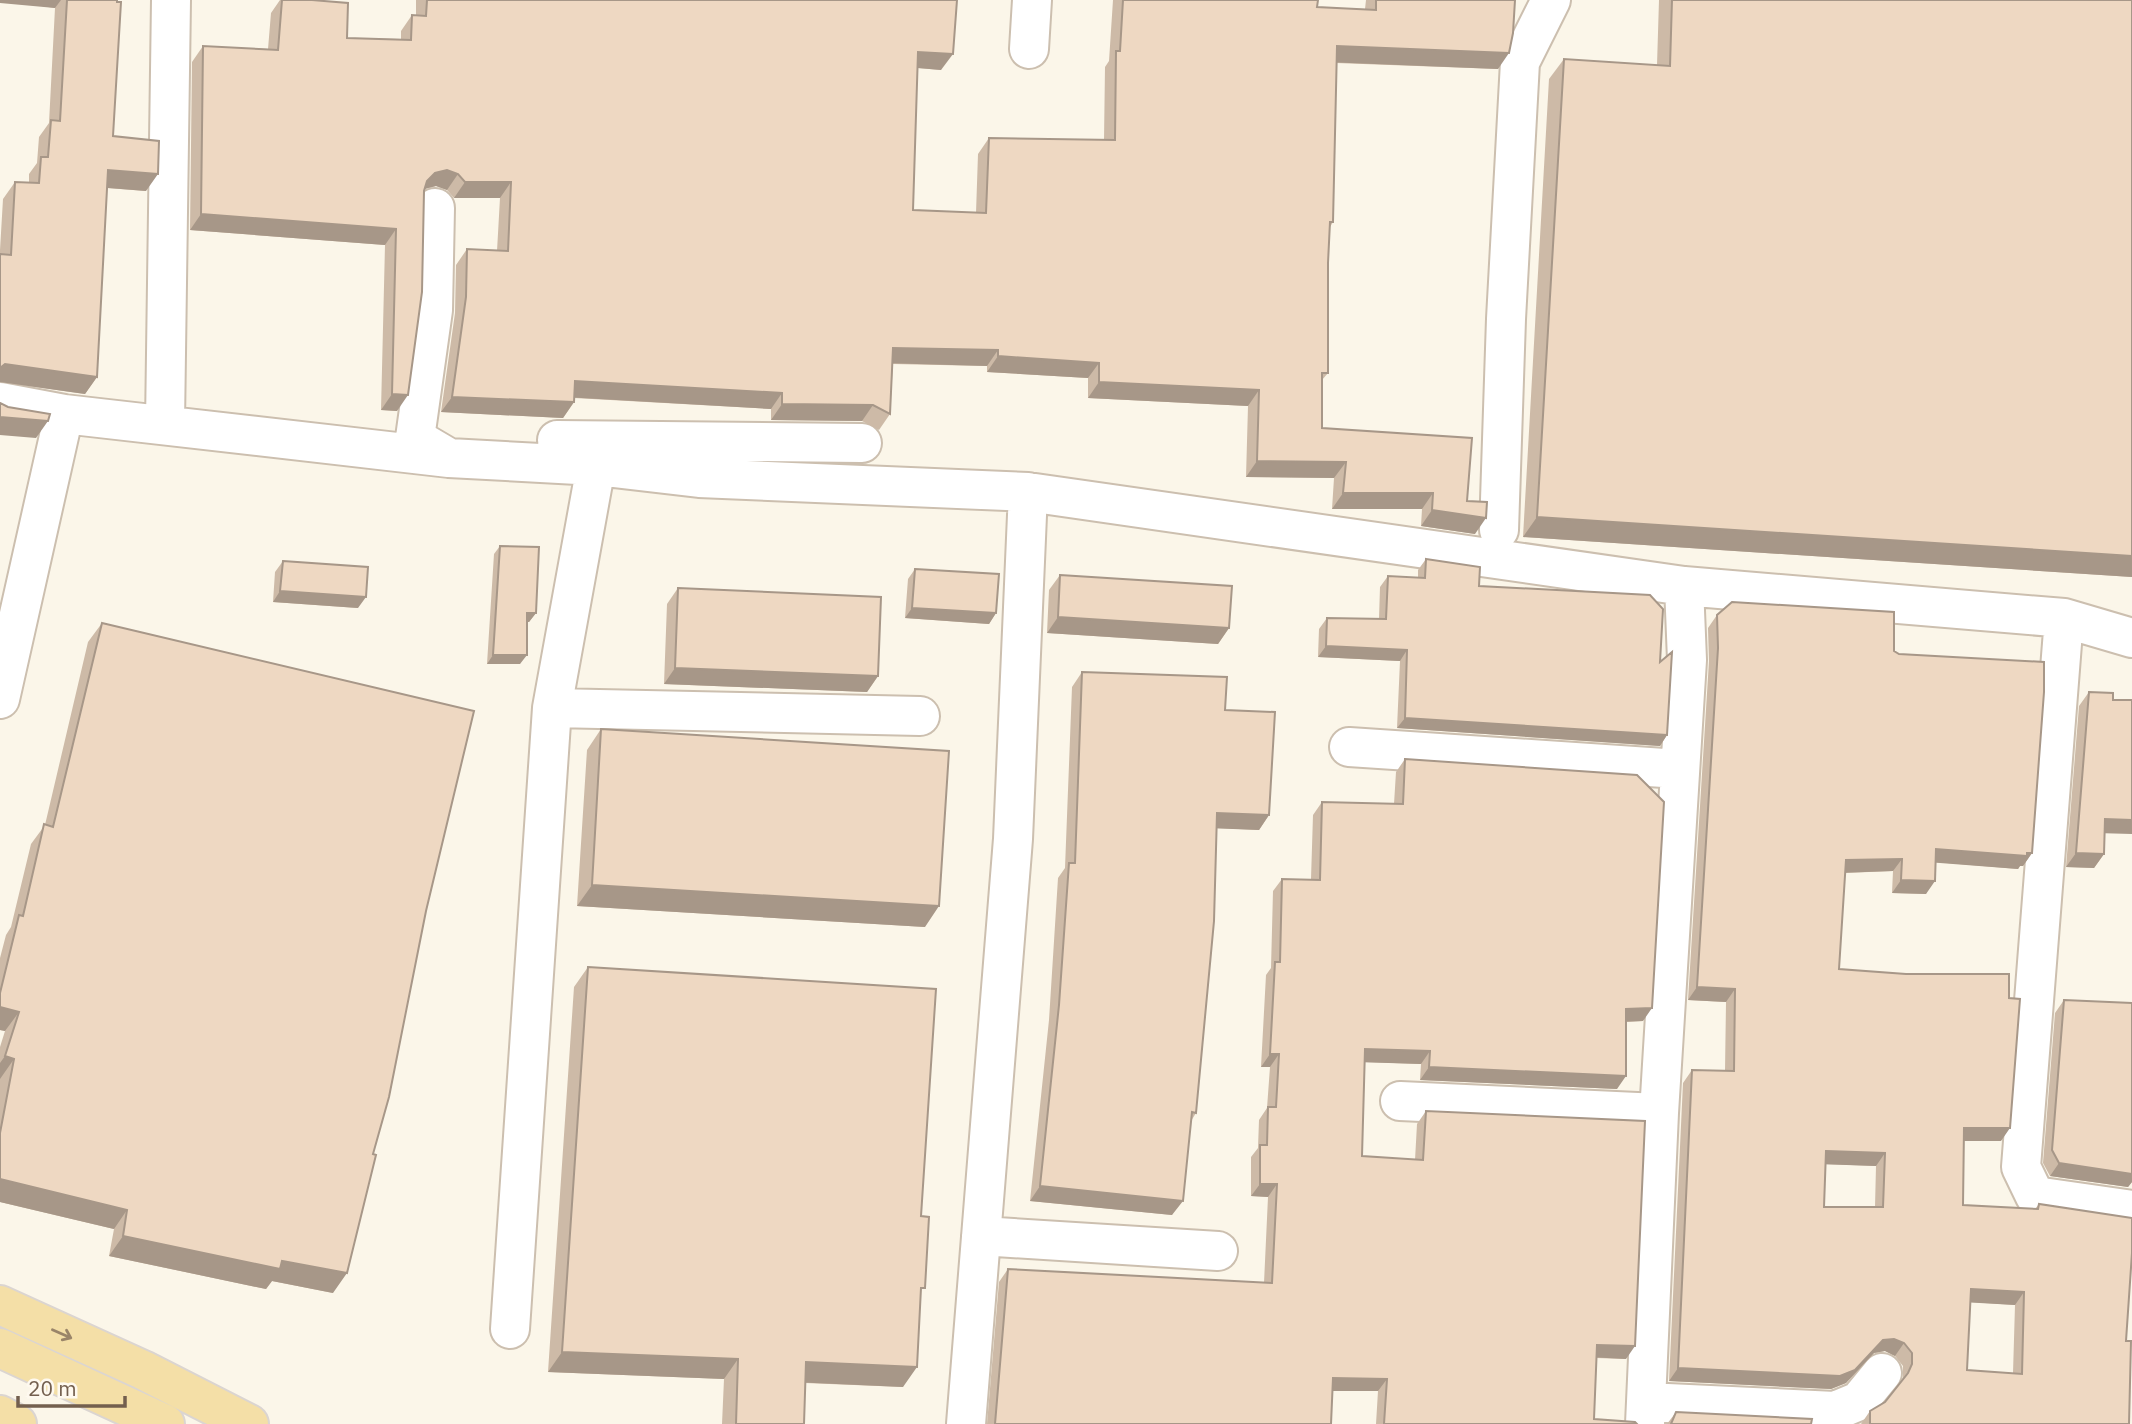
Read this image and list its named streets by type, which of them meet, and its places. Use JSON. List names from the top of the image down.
{
  "scale_bar": "20 m"
}
